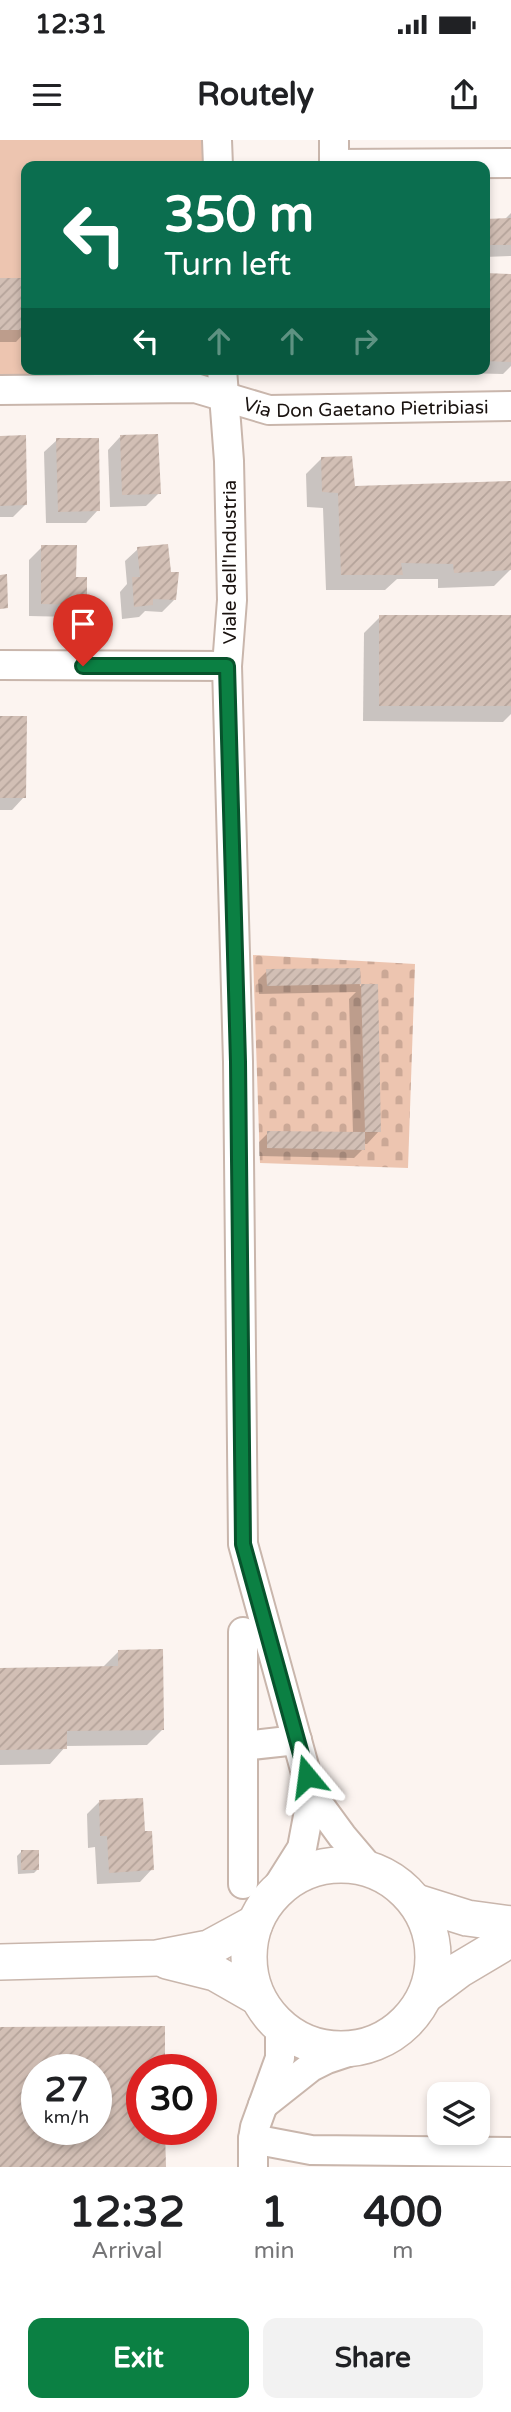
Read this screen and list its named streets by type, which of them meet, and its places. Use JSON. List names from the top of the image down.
{
  "streets": {
    "main road": ["Viale dell'Industria"],
    "street": ["Via Don Gaetano Pietribiasi"]
  },
  "crossings": [
    ["Via Don Gaetano Pietribiasi", "Viale dell'Industria"]
  ],
  "page": {
    "status": "12:31",
    "header": "Routely",
    "turn": ["350 m", "Turn left"],
    "speed": "27 km/h",
    "limit": "30",
    "eta": [
      "12:32",
      "Arrival",
      "1",
      "min",
      "400",
      "m"
    ],
    "buttons": ["Exit", "Share"]
  }
}
